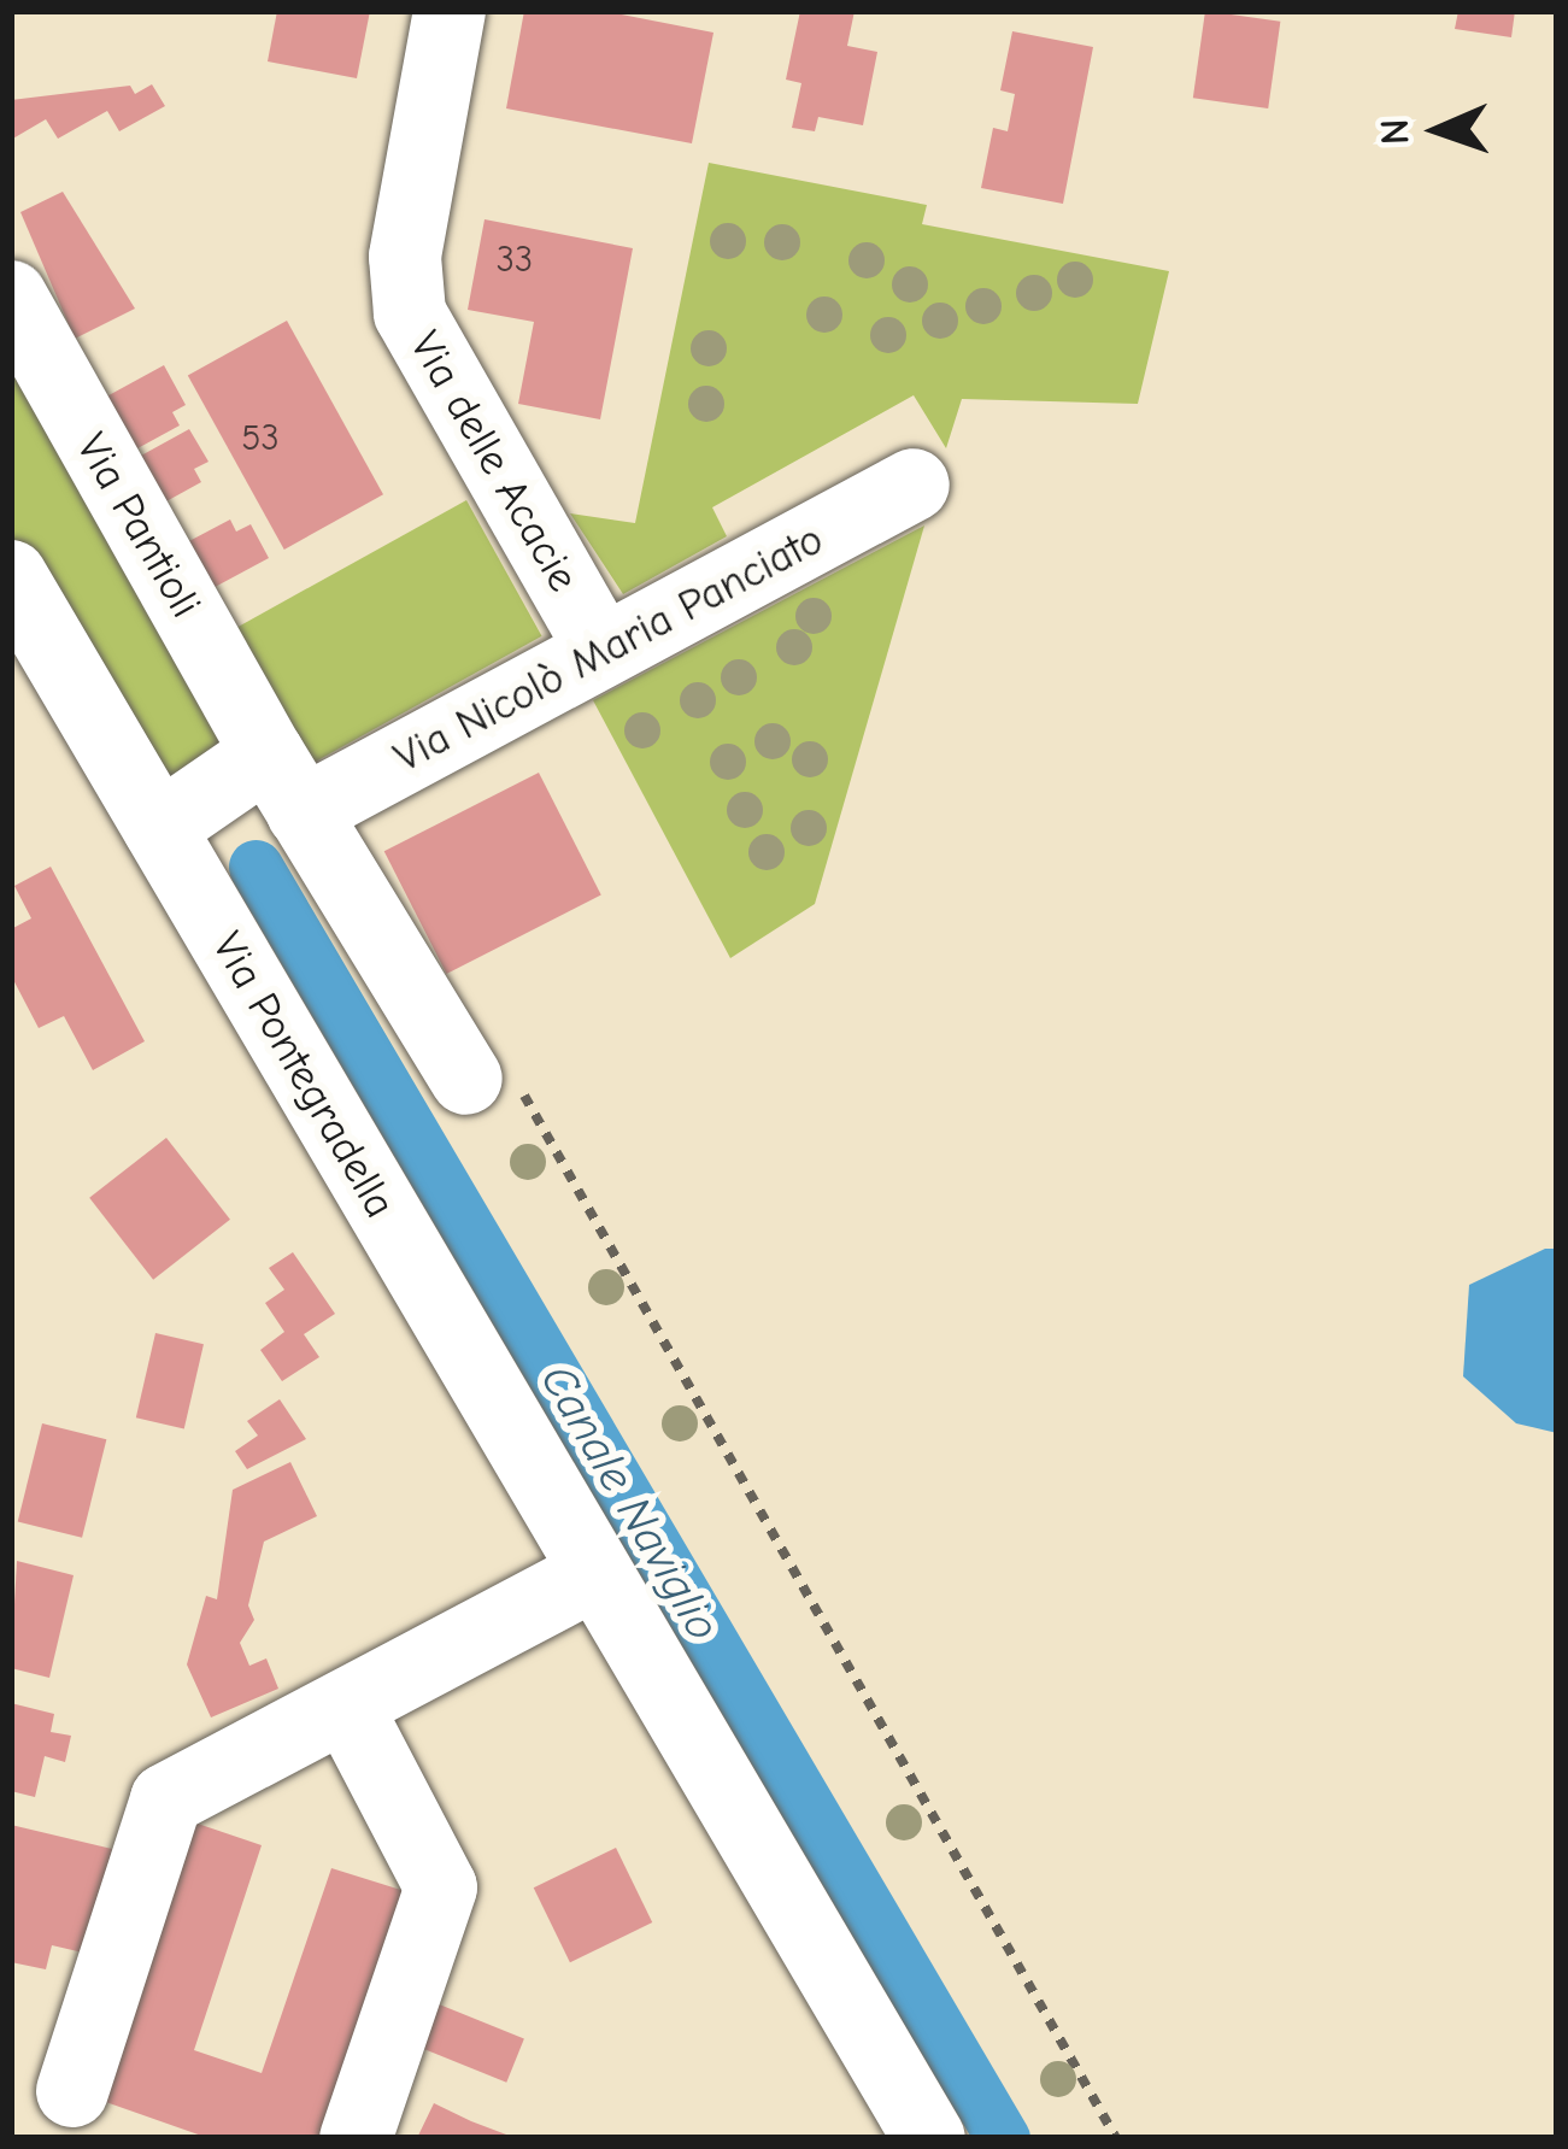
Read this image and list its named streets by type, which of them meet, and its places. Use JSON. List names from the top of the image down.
{
  "streets": {
    "street": [
      "Via delle Acacie",
      "Via Pantioli",
      "Via Nicolò Maria Panciato",
      "Via Pontegradella"
    ]
  },
  "crossings": [
    ["Via delle Acacie", "Via Nicolò Maria Panciato"],
    ["Via Pantioli", "Via Nicolò Maria Panciato"]
  ],
  "water": ["Canale Naviglio"],
  "house_numbers": ["33", "53"],
  "north": "left"
}
